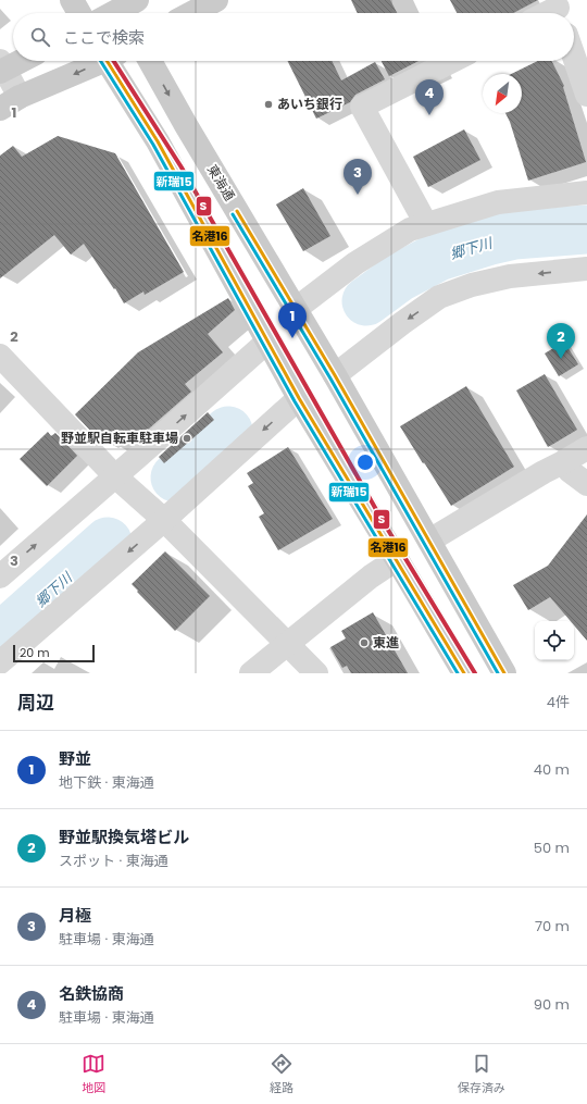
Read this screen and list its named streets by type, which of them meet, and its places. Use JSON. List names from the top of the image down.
{
  "streets": {
    "main road": ["東海通"]
  },
  "water": ["郷下川"],
  "places": ["あいち銀行", "野並駅自転車駐車場", "東進"],
  "lines": ["transit line S", "transit line 名港16", "transit line 新瑞15"],
  "scale_bar": "20 m",
  "north": "bottom left",
  "page": {
    "search": "ここで検索",
    "pins": [
      "4",
      "3",
      "1",
      "2"
    ],
    "scale": "20 m",
    "heading": ["周辺", "4件"],
    "list": [
      {
        "mark": "1",
        "name": "野並",
        "note": "地下鉄 · 東海通",
        "value": "40 m"
      },
      {
        "mark": "2",
        "name": "野並駅換気塔ビル",
        "note": "スポット · 東海通",
        "value": "50 m"
      },
      {
        "mark": "3",
        "name": "月極",
        "note": "駐車場 · 東海通",
        "value": "70 m"
      },
      {
        "mark": "4",
        "name": "名鉄協商",
        "note": "駐車場 · 東海通",
        "value": "90 m"
      }
    ],
    "nav": ["地図", "経路", "保存済み"]
  },
  "grid": {
    "rows": ["1", "2", "3"]
  }
}
